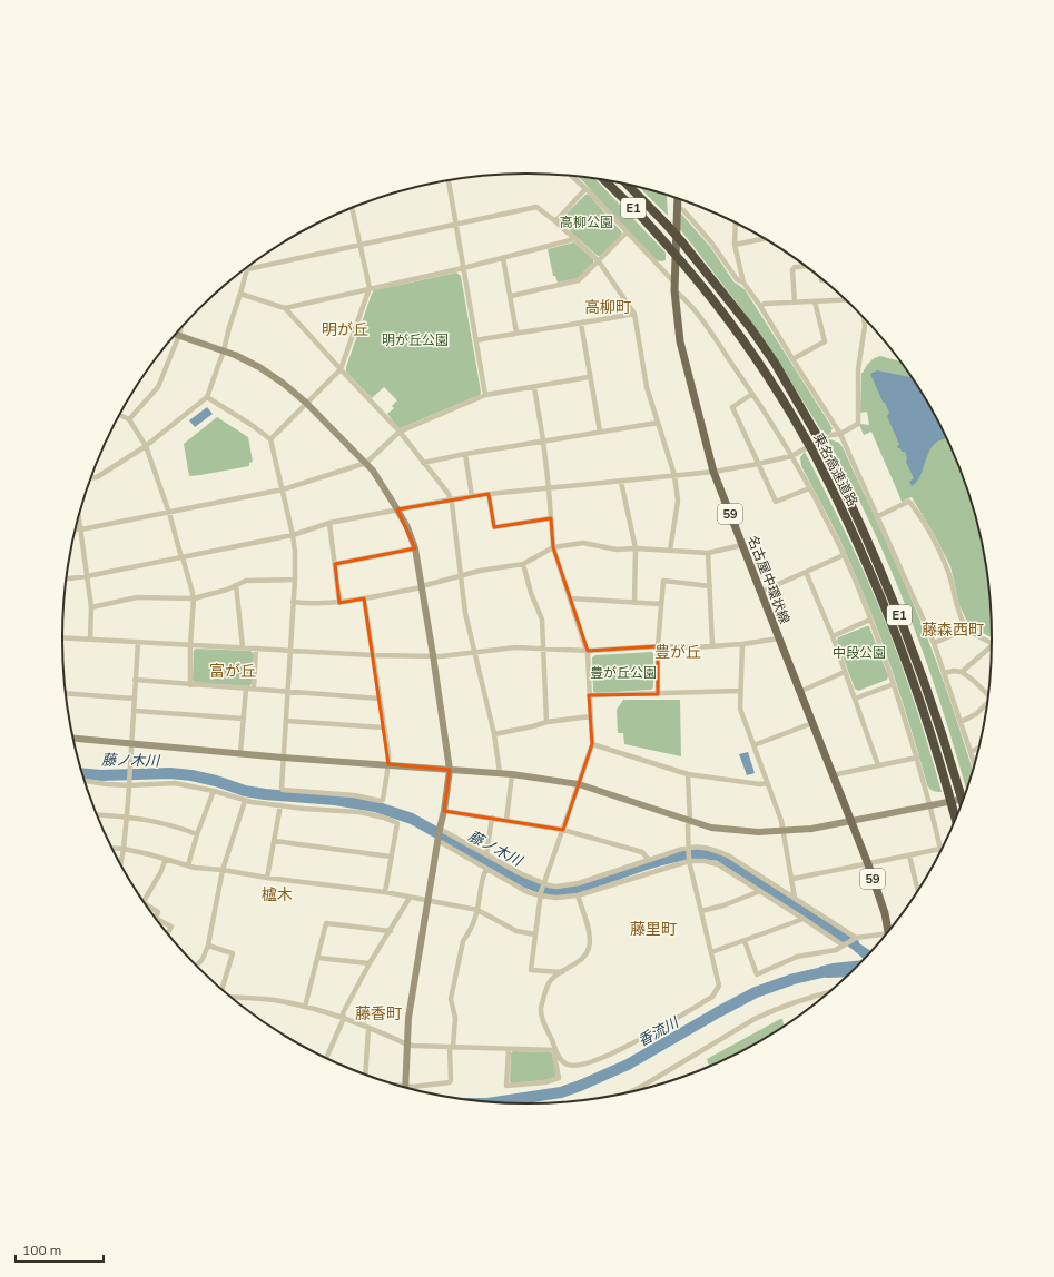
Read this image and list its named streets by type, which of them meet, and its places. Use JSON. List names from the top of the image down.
{
  "streets": {
    "highway": ["E1", "東名高速道路"],
    "main road": ["59", "名古屋中環状線"]
  },
  "districts": [
    "高柳町",
    "明が丘",
    "藤森西町",
    "豊が丘",
    "富が丘",
    "櫨木",
    "藤里町",
    "藤香町"
  ],
  "water": ["藤ノ木川", "香流川"],
  "parks": [
    "高柳公園",
    "明が丘公園",
    "中段公園",
    "豊が丘公園"
  ],
  "scale_bar": "100 m"
}
